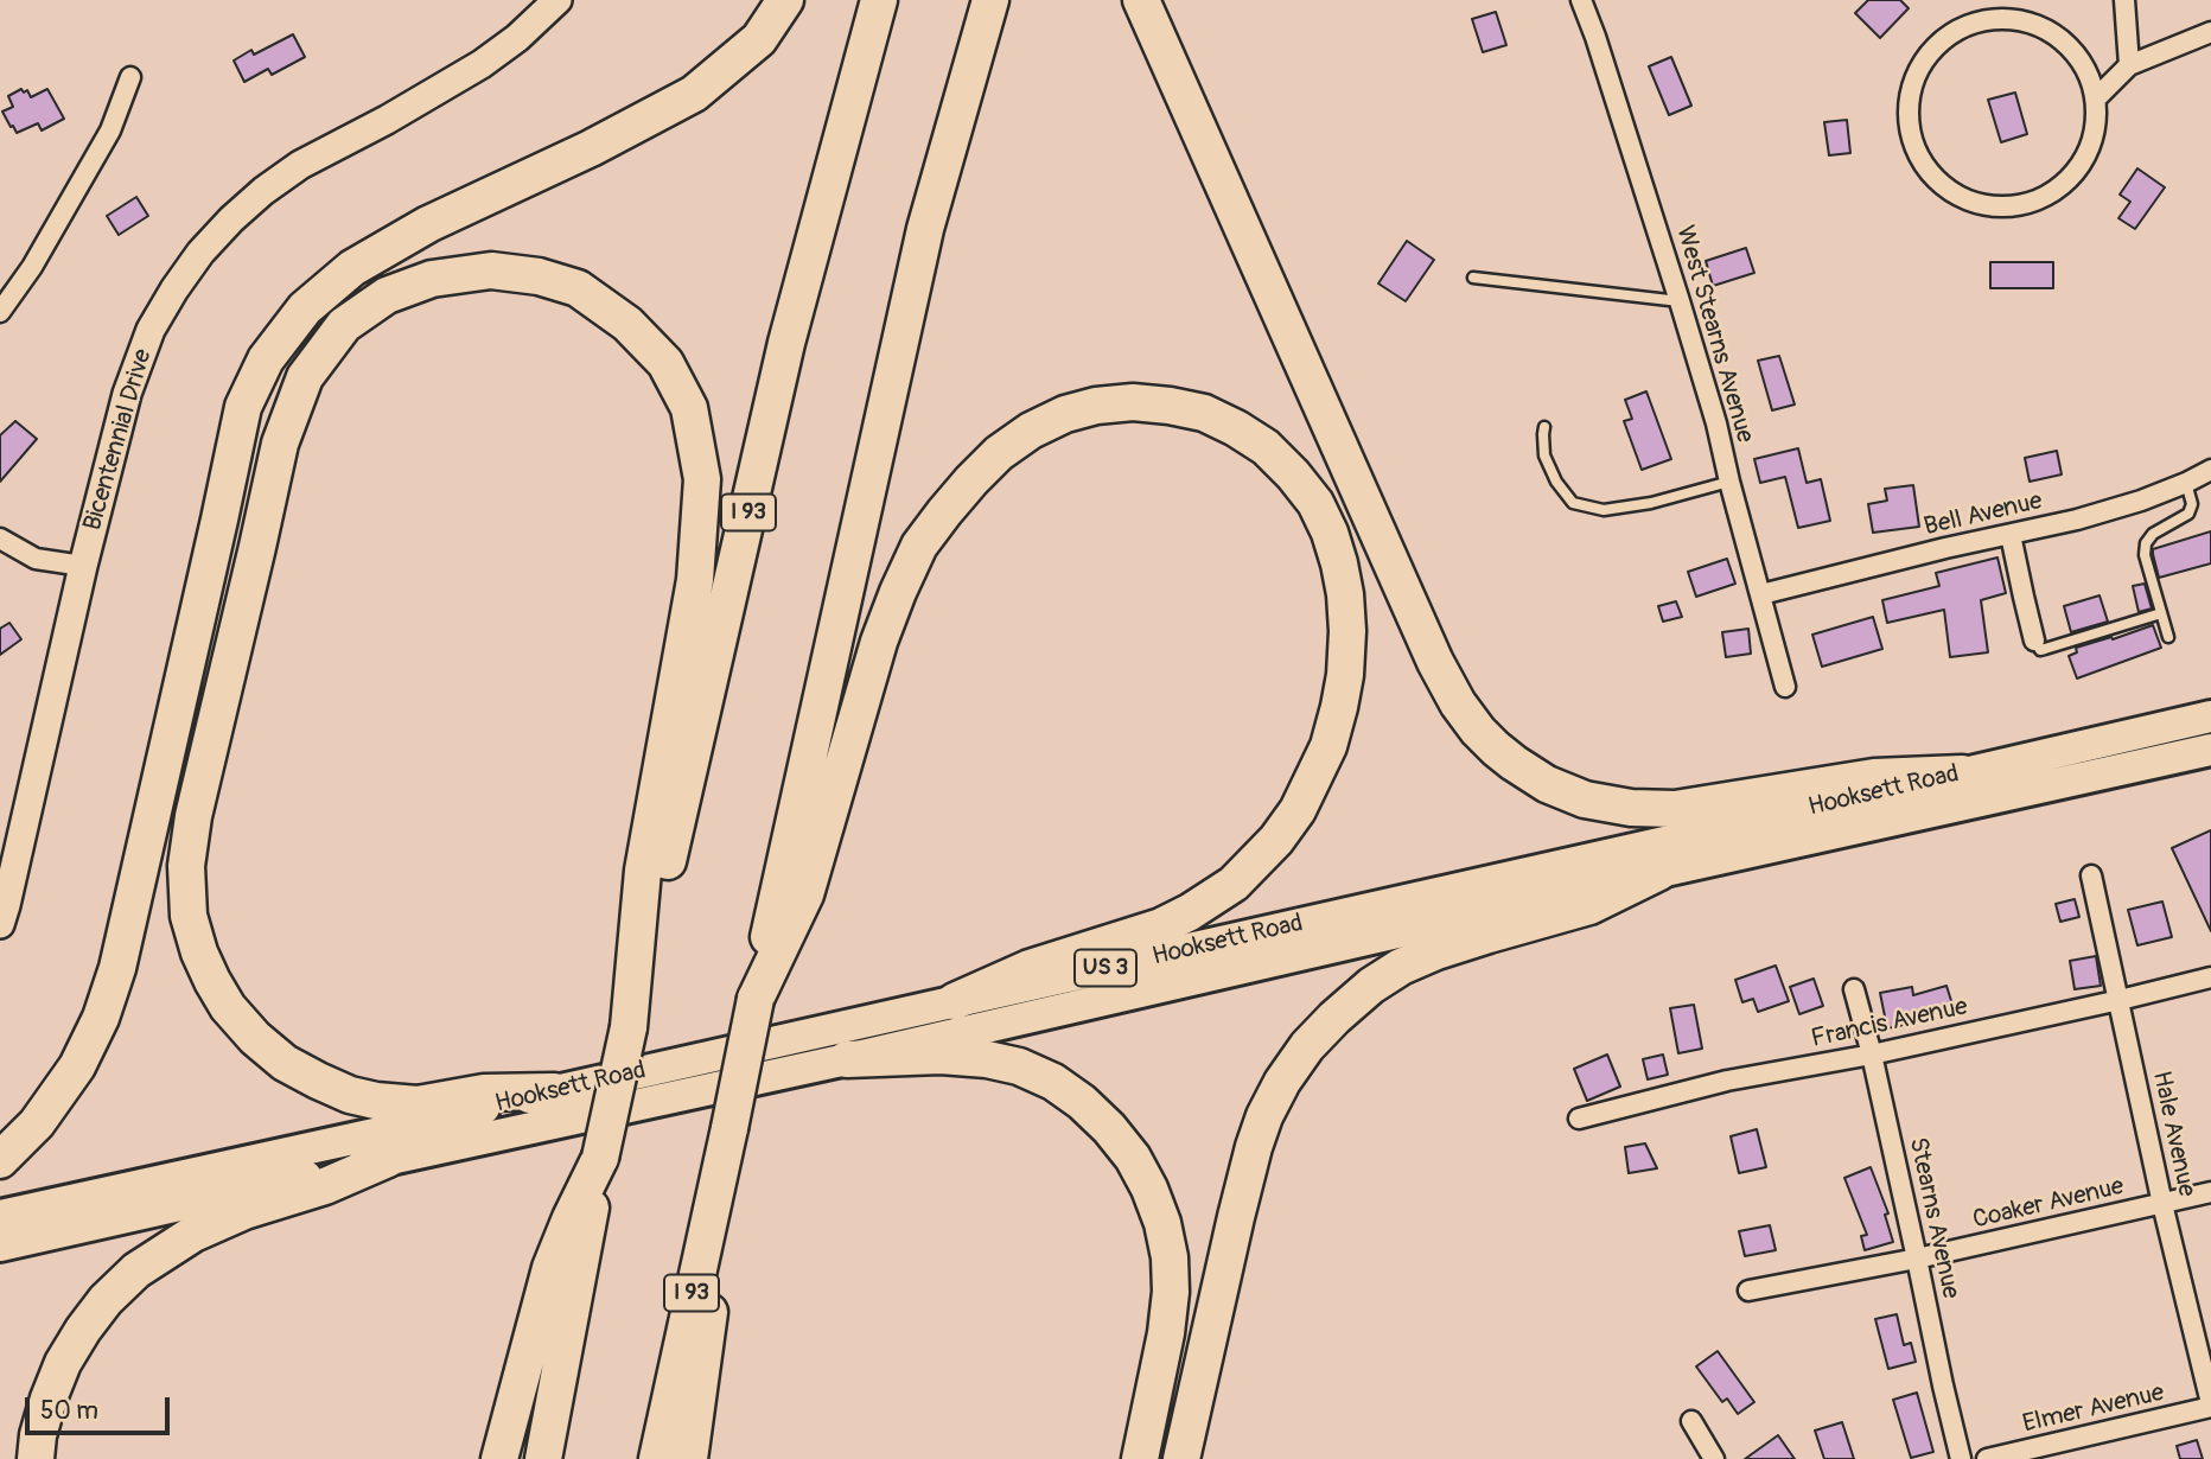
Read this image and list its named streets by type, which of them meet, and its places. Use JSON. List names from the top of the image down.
{
  "streets": {
    "highway": ["I 93"],
    "main road": ["Hooksett Road", "US 3"],
    "street": [
      "West Stearns Avenue",
      "Bicentennial Drive",
      "Bell Avenue",
      "Francis Avenue",
      "Hale Avenue",
      "Coaker Avenue",
      "Stearns Avenue",
      "Elmer Avenue"
    ]
  },
  "crossings": [
    ["West Stearns Avenue", "Bell Avenue"],
    ["Francis Avenue", "Hale Avenue"],
    ["Francis Avenue", "Stearns Avenue"],
    ["Hale Avenue", "Coaker Avenue"],
    ["Hale Avenue", "Elmer Avenue"],
    ["Coaker Avenue", "Stearns Avenue"]
  ],
  "scale_bar": "50 m"
}
